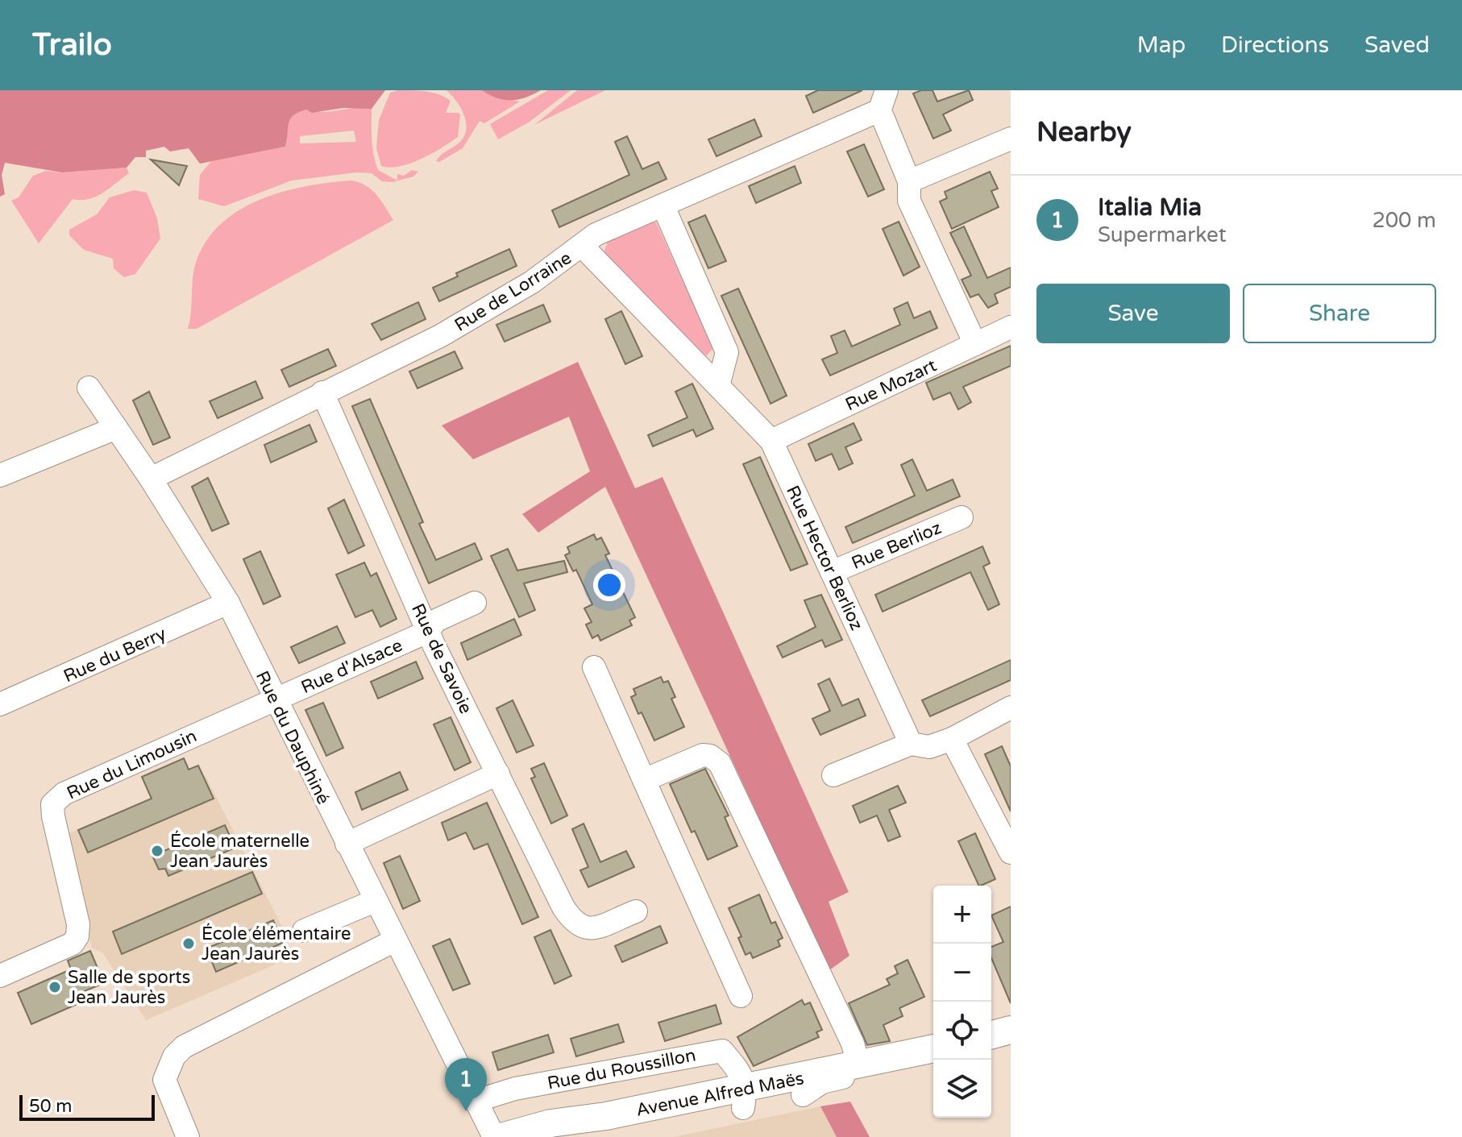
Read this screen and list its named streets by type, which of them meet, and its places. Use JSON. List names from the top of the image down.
{
  "streets": {
    "main road": ["Avenue Alfred Maës"],
    "street": [
      "Rue de Lorraine",
      "Rue Mozart",
      "Rue Berlioz",
      "Rue Hector Berlioz",
      "Rue du Berry",
      "Rue de Savoie",
      "Rue d'Alsace",
      "Rue du Dauphiné",
      "Rue du Limousin",
      "Rue du Roussillon"
    ]
  },
  "crossings": [
    ["Rue de Lorraine", "Rue Hector Berlioz"],
    ["Rue de Lorraine", "Rue de Savoie"],
    ["Rue de Lorraine", "Rue du Dauphiné"],
    ["Rue Mozart", "Rue Hector Berlioz"],
    ["Rue Berlioz", "Rue Hector Berlioz"],
    ["Rue du Berry", "Rue du Dauphiné"],
    ["Rue de Savoie", "Rue d'Alsace"],
    ["Rue d'Alsace", "Rue du Dauphiné"],
    ["Rue d'Alsace", "Rue du Limousin"],
    ["Rue du Dauphiné", "Rue du Limousin"],
    ["Rue du Dauphiné", "Rue du Roussillon"],
    ["Rue du Roussillon", "Avenue Alfred Maës"]
  ],
  "places": ["École maternelle Jean Jaurès", "École élémentaire Jean Jaurès", "Salle de sports Jean Jaurès"],
  "scale_bar": "50 m",
  "page": {
    "header": "Trailo",
    "nav": ["Map", "Directions", "Saved"],
    "heading": "Nearby",
    "list": [
      {
        "mark": "1",
        "name": "Italia Mia",
        "note": "Supermarket",
        "value": "200 m"
      }
    ],
    "buttons": ["Save", "Share"],
    "map_buttons": ["+", "−"],
    "pins": "1",
    "scale": "50 m"
  }
}
